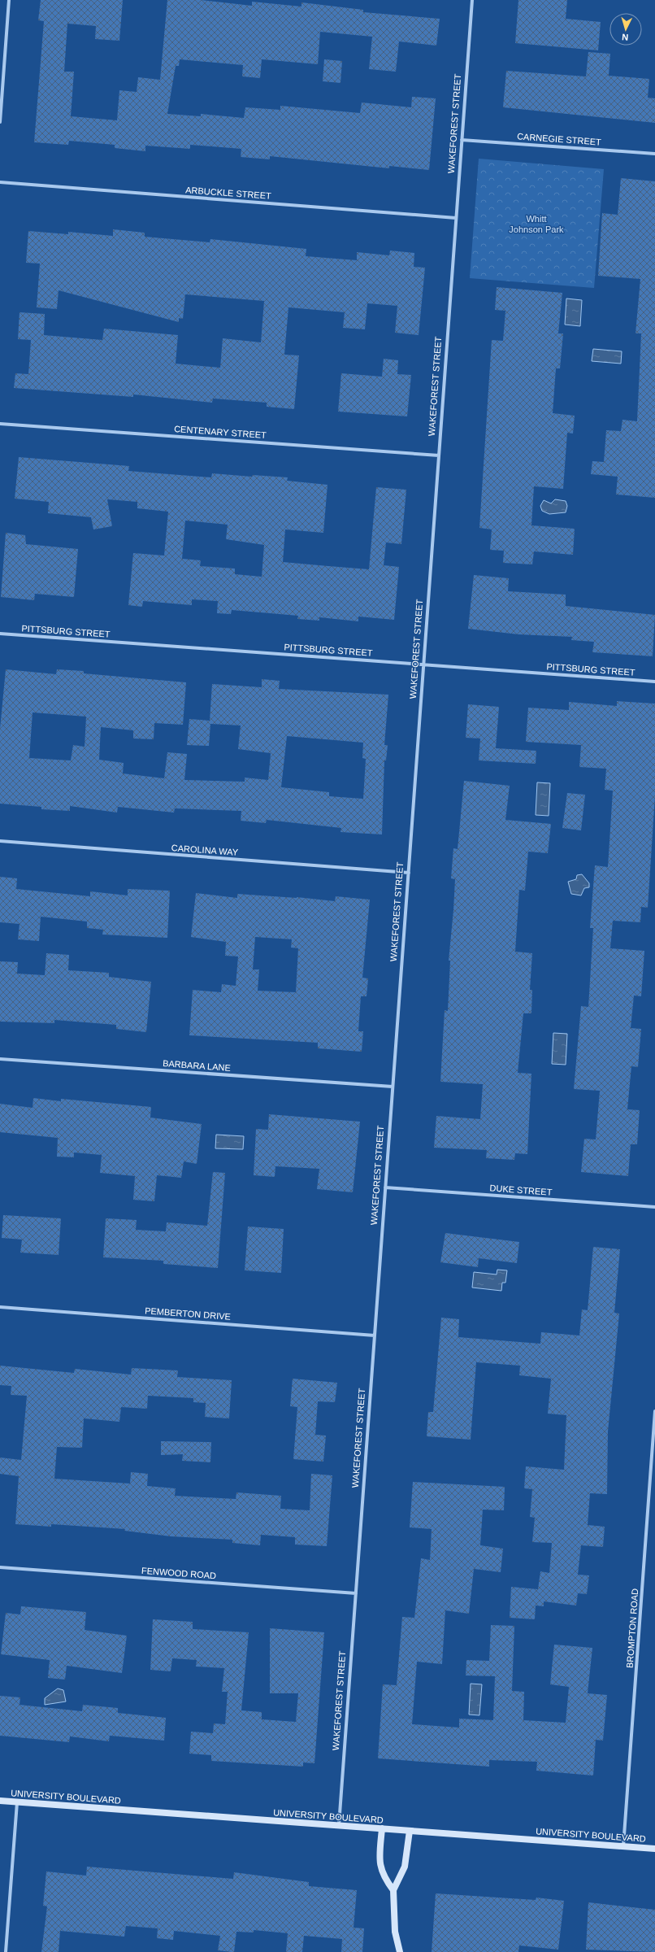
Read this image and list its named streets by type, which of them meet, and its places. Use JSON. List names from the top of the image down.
{
  "streets": {
    "main road": ["UNIVERSITY BOULEVARD"],
    "street": [
      "WAKEFOREST STREET",
      "CARNEGIE STREET",
      "ARBUCKLE STREET",
      "CENTENARY STREET",
      "PITTSBURG STREET",
      "CAROLINA WAY",
      "BARBARA LANE",
      "DUKE STREET",
      "PEMBERTON DRIVE",
      "FENWOOD ROAD",
      "BROMPTON ROAD"
    ]
  },
  "crossings": [
    ["WAKEFOREST STREET", "CARNEGIE STREET"],
    ["WAKEFOREST STREET", "ARBUCKLE STREET"],
    ["WAKEFOREST STREET", "CENTENARY STREET"],
    ["WAKEFOREST STREET", "PITTSBURG STREET"],
    ["WAKEFOREST STREET", "CAROLINA WAY"],
    ["WAKEFOREST STREET", "BARBARA LANE"],
    ["WAKEFOREST STREET", "DUKE STREET"],
    ["WAKEFOREST STREET", "PEMBERTON DRIVE"],
    ["WAKEFOREST STREET", "FENWOOD ROAD"],
    ["WAKEFOREST STREET", "UNIVERSITY BOULEVARD"],
    ["BROMPTON ROAD", "UNIVERSITY BOULEVARD"]
  ],
  "parks": ["Whitt Johnson Park"],
  "north": "bottom"
}
